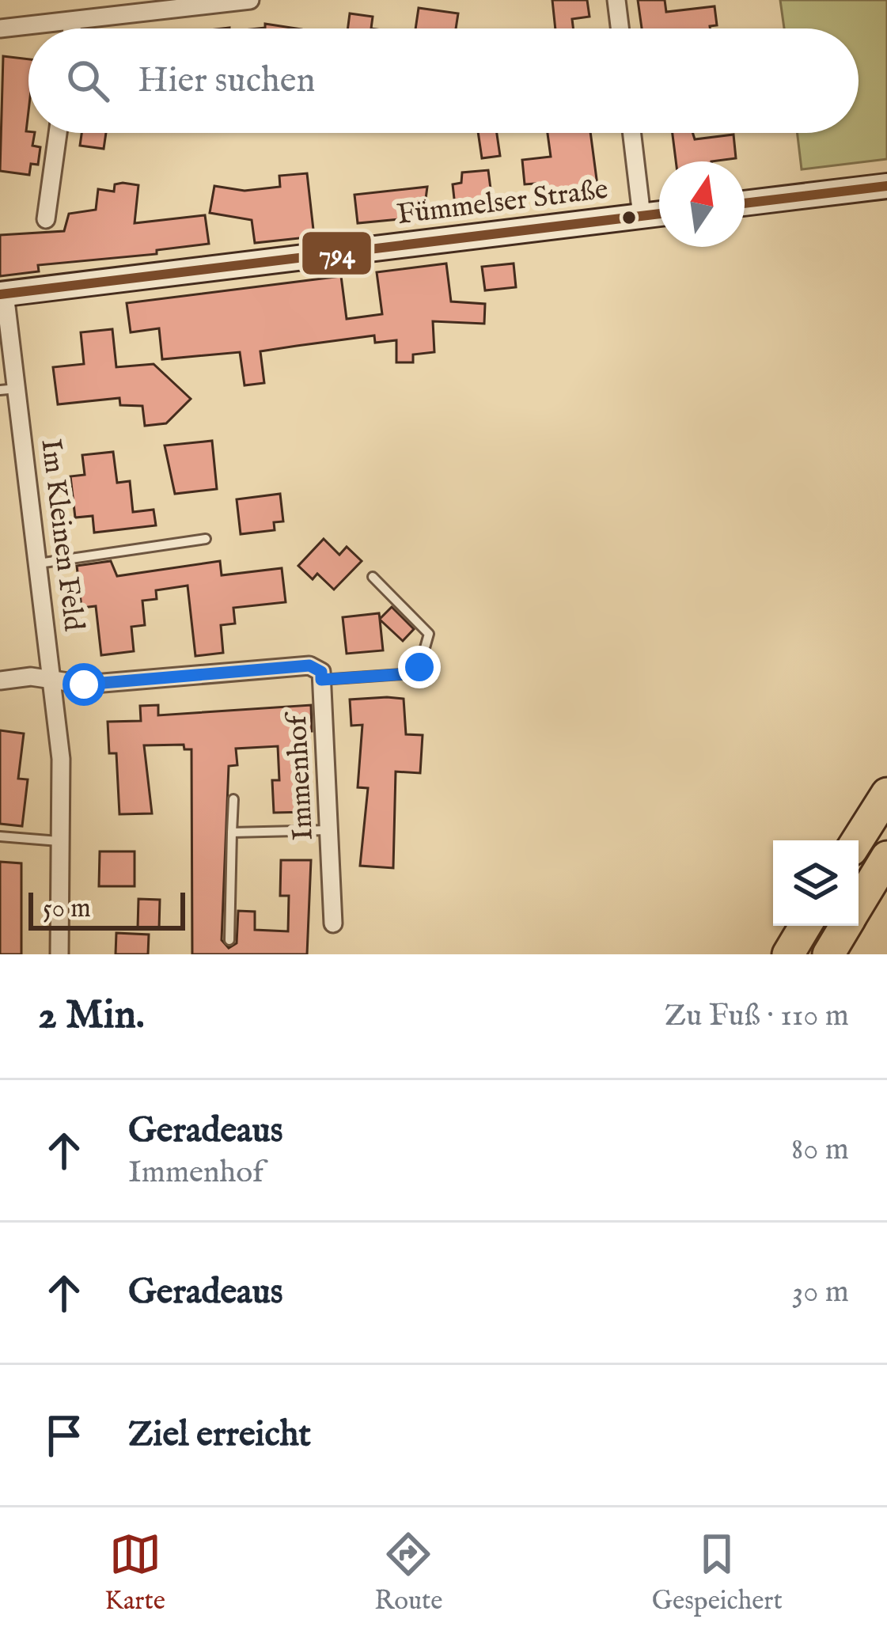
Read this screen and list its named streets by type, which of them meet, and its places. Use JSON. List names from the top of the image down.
{
  "streets": {
    "street": ["Fümmelser Straße", "Im Kleinen Feld", "Immenhof"]
  },
  "crossings": [
    ["Fümmelser Straße", "Im Kleinen Feld"],
    ["Im Kleinen Feld", "Immenhof"]
  ],
  "lines": ["transit line 794"],
  "scale_bar": "50 m",
  "north": "top",
  "page": {
    "search": "Hier suchen",
    "scale": "50 m",
    "heading": ["2 Min.", "Zu Fuß · 110 m"],
    "list": [
      ["Geradeaus", "Immenhof", "80 m"],
      ["Geradeaus", "30 m"],
      "Ziel erreicht"
    ],
    "nav": ["Karte", "Route", "Gespeichert"]
  }
}
